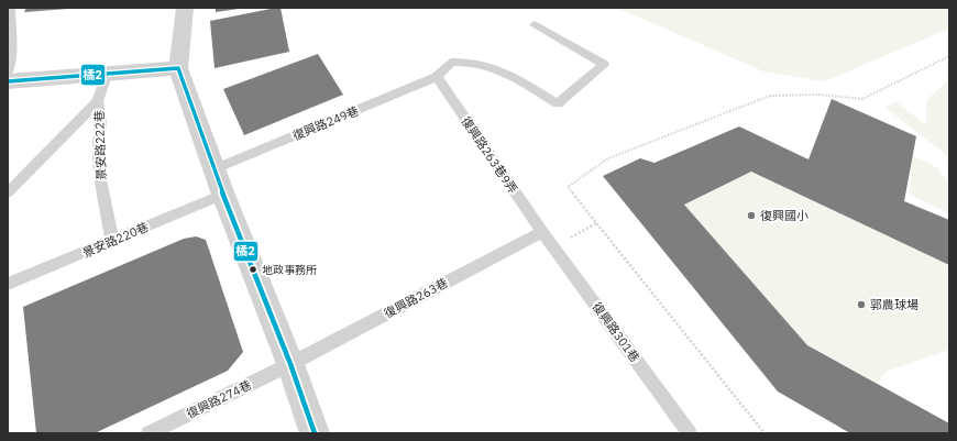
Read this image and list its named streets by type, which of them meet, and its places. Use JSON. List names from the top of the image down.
{
  "streets": {
    "lane": [
      "復興路249巷",
      "景安路222巷",
      "復興路263巷9弄",
      "景安路220巷",
      "復興路263巷",
      "復興路301巷",
      "復興路274巷"
    ]
  },
  "crossings": [
    ["復興路249巷", "復興路263巷9弄"],
    ["景安路222巷", "景安路220巷"],
    ["復興路263巷9弄", "復興路263巷"],
    ["復興路263巷9弄", "復興路301巷"],
    ["復興路263巷", "復興路301巷"],
    ["復興路263巷", "復興路274巷"]
  ],
  "places": ["復興國小", "地政事務所", "郭農球場"],
  "lines": ["transit line 橘2"]
}
